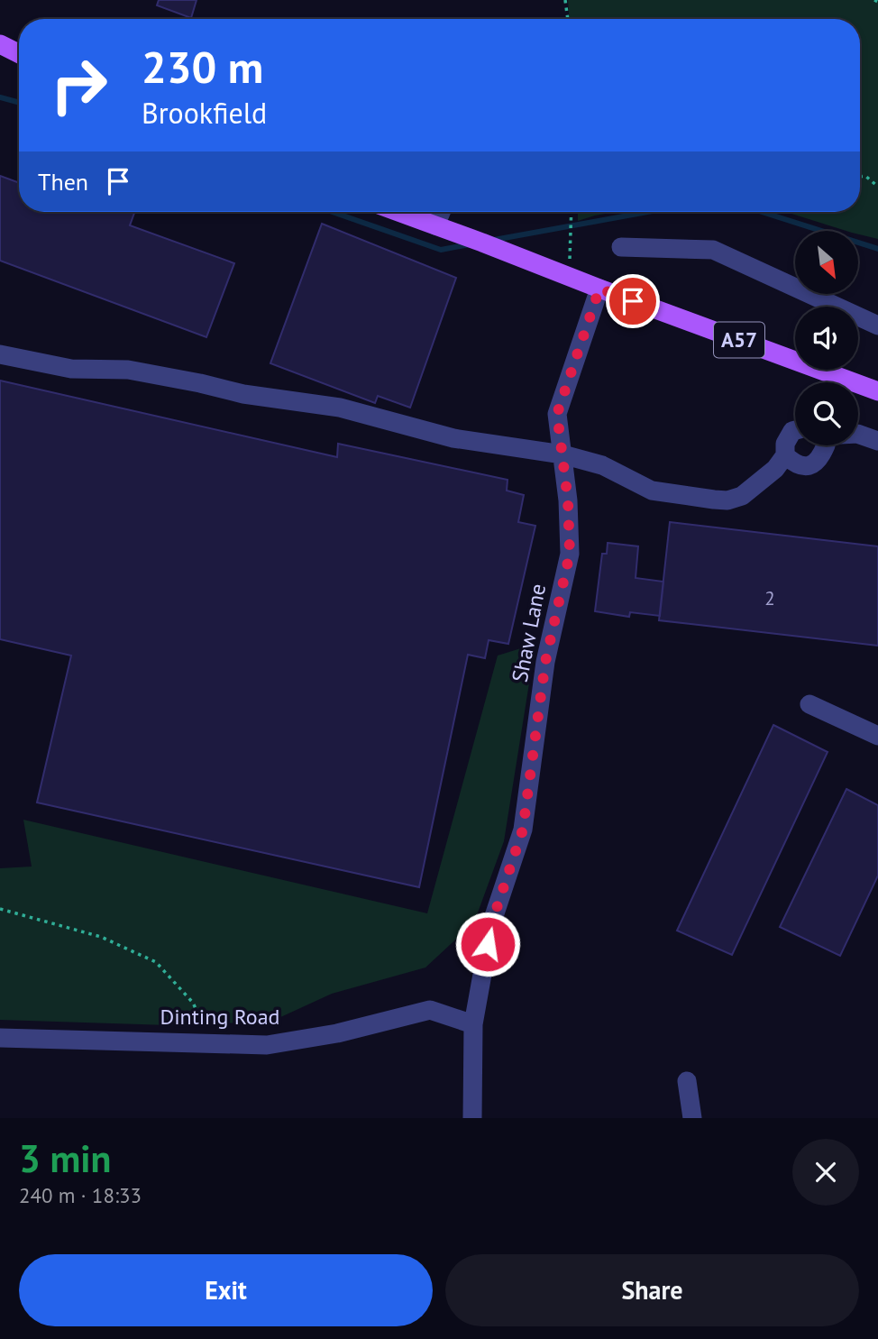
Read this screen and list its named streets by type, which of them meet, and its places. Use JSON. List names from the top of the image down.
{
  "streets": {
    "main road": ["A57"],
    "street": ["Shaw Lane", "Dinting Road"]
  },
  "crossings": [
    ["A57", "Shaw Lane"],
    ["Shaw Lane", "Dinting Road"]
  ],
  "house_numbers": ["2"],
  "north": "bottom right",
  "page": {
    "turn": ["230 m", "Brookfield"],
    "then": "Then",
    "heading": ["3 min", "240 m · 18:33"],
    "buttons": ["Exit", "Share"]
  }
}
